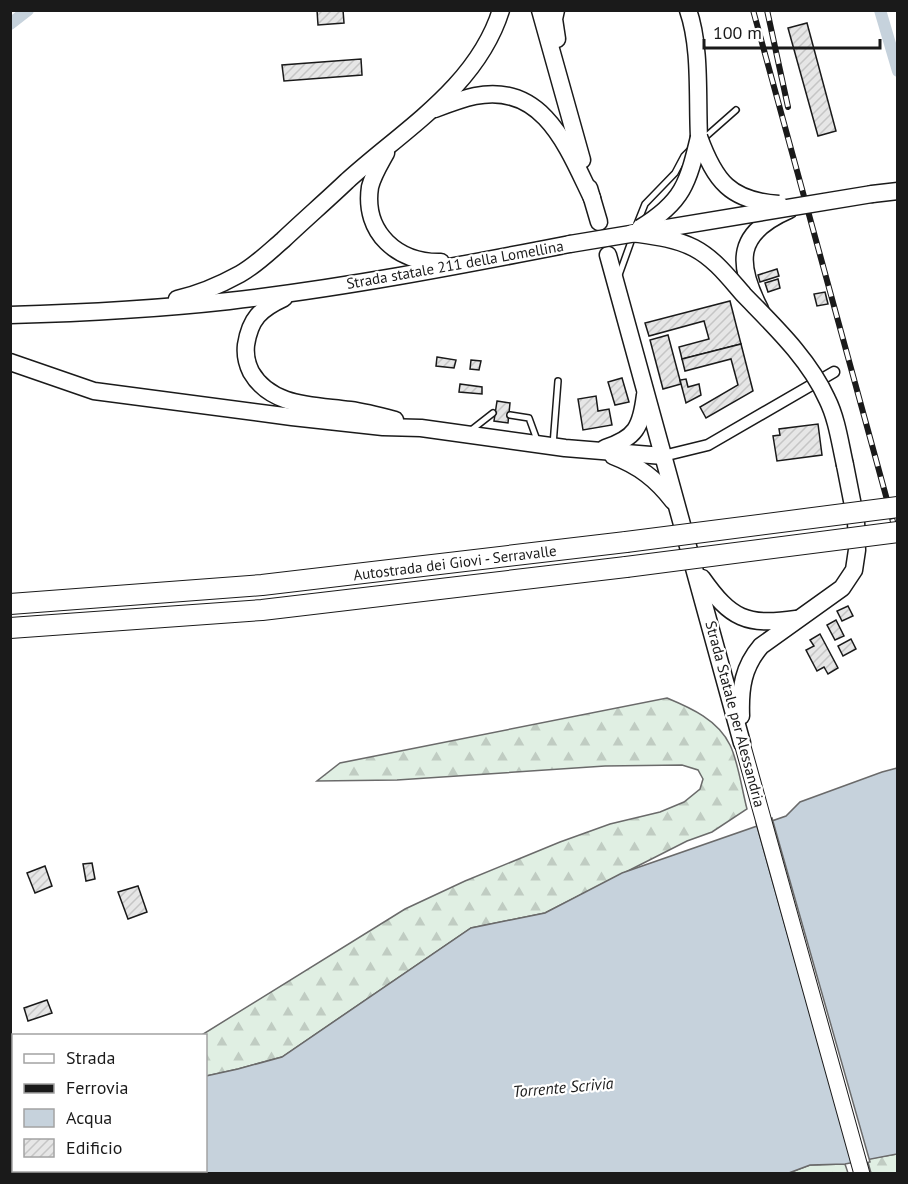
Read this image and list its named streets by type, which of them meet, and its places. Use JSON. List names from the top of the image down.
{
  "streets": {
    "highway": ["Autostrada dei Giovi - Serravalle"],
    "main road": ["Strada statale 211 della Lomellina", "Strada Statale per Alessandria"]
  },
  "water": ["Torrente Scrivia"],
  "legend": [
    "Strada",
    "Ferrovia",
    "Acqua",
    "Edificio"
  ],
  "scale_bar": "100 m"
}
